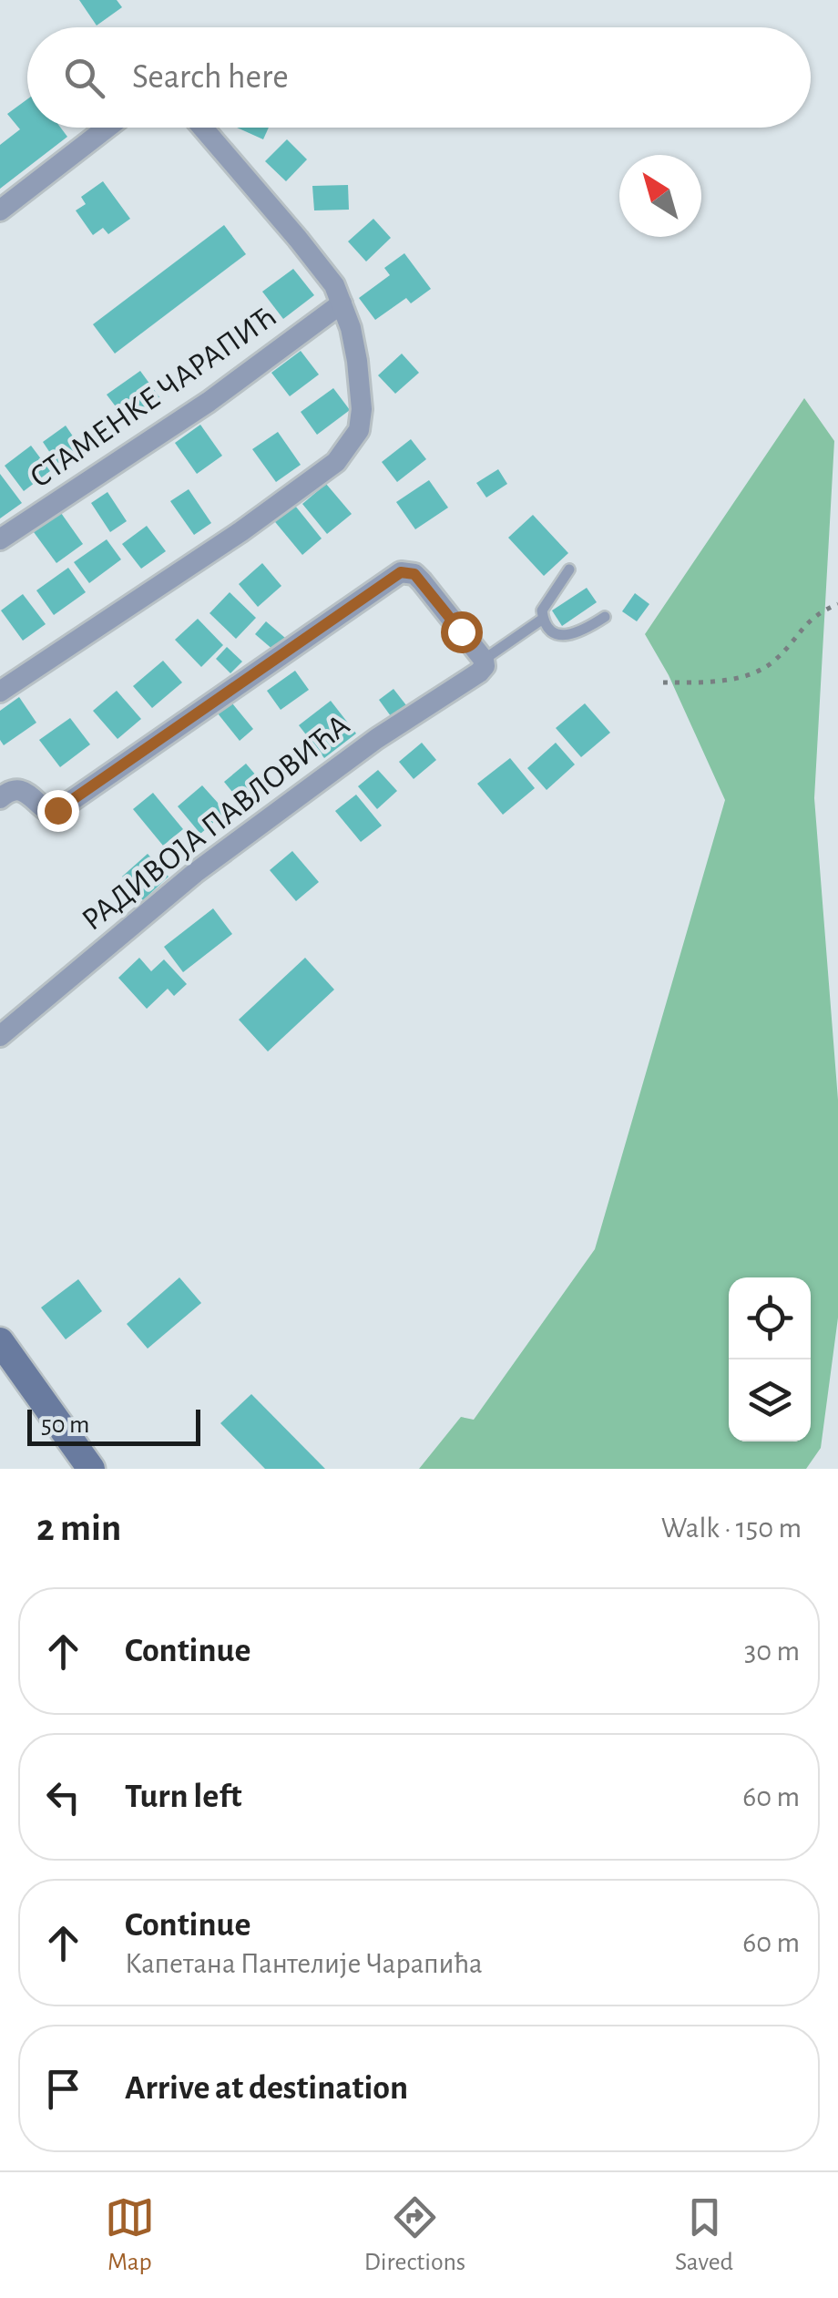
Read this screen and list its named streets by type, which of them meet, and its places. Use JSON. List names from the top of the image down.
{
  "streets": {
    "street": ["СТАМЕНКЕ ЧАРАПИЋ", "РАДИВОЈА ПАВЛОВИЋА"]
  },
  "scale_bar": "50 m",
  "north": "top left",
  "page": {
    "search": "Search here",
    "scale": "50 m",
    "heading": ["2 min", "Walk · 150 m"],
    "list": [
      ["Continue", "30 m"],
      ["Turn left", "60 m"],
      ["Continue", "Капетана Пантелије Чарапића", "60 m"],
      "Arrive at destination"
    ],
    "nav": ["Map", "Directions", "Saved"]
  }
}
